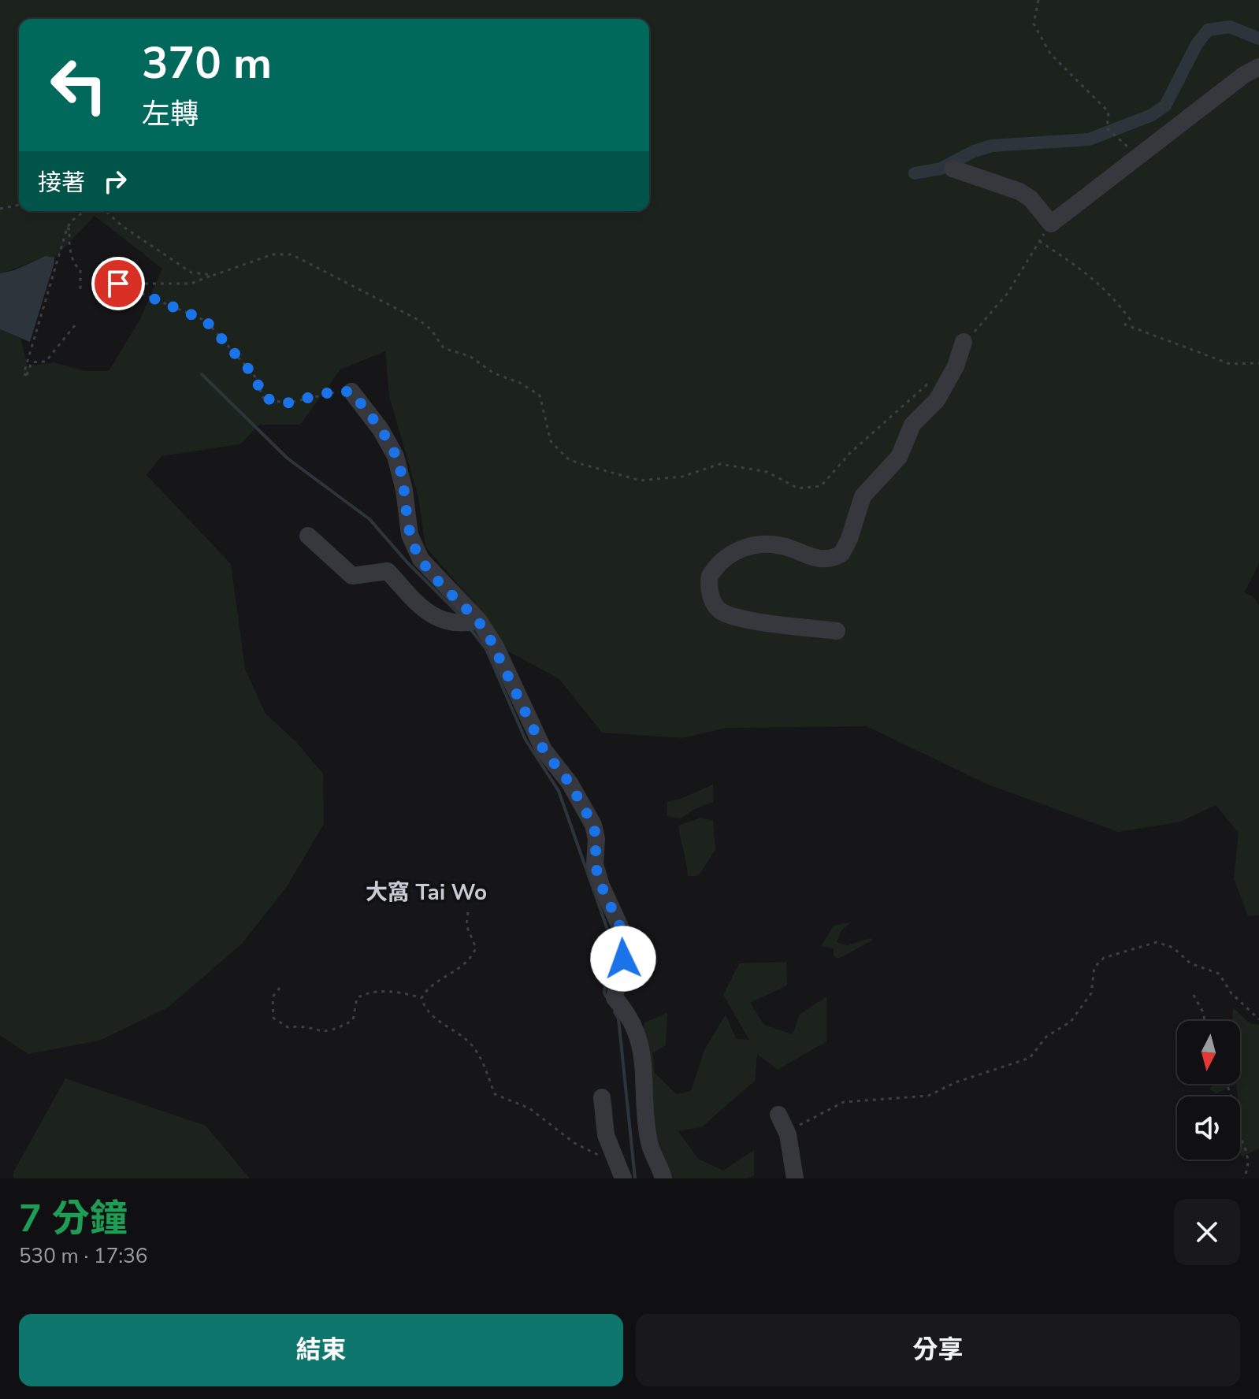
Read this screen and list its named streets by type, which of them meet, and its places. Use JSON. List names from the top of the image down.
{
  "districts": ["大窩 Tai Wo"],
  "north": "bottom",
  "page": {
    "turn": ["370 m", "左轉"],
    "then": "接著",
    "heading": ["7 分鐘", "530 m · 17:36"],
    "buttons": ["結束", "分享"]
  }
}
